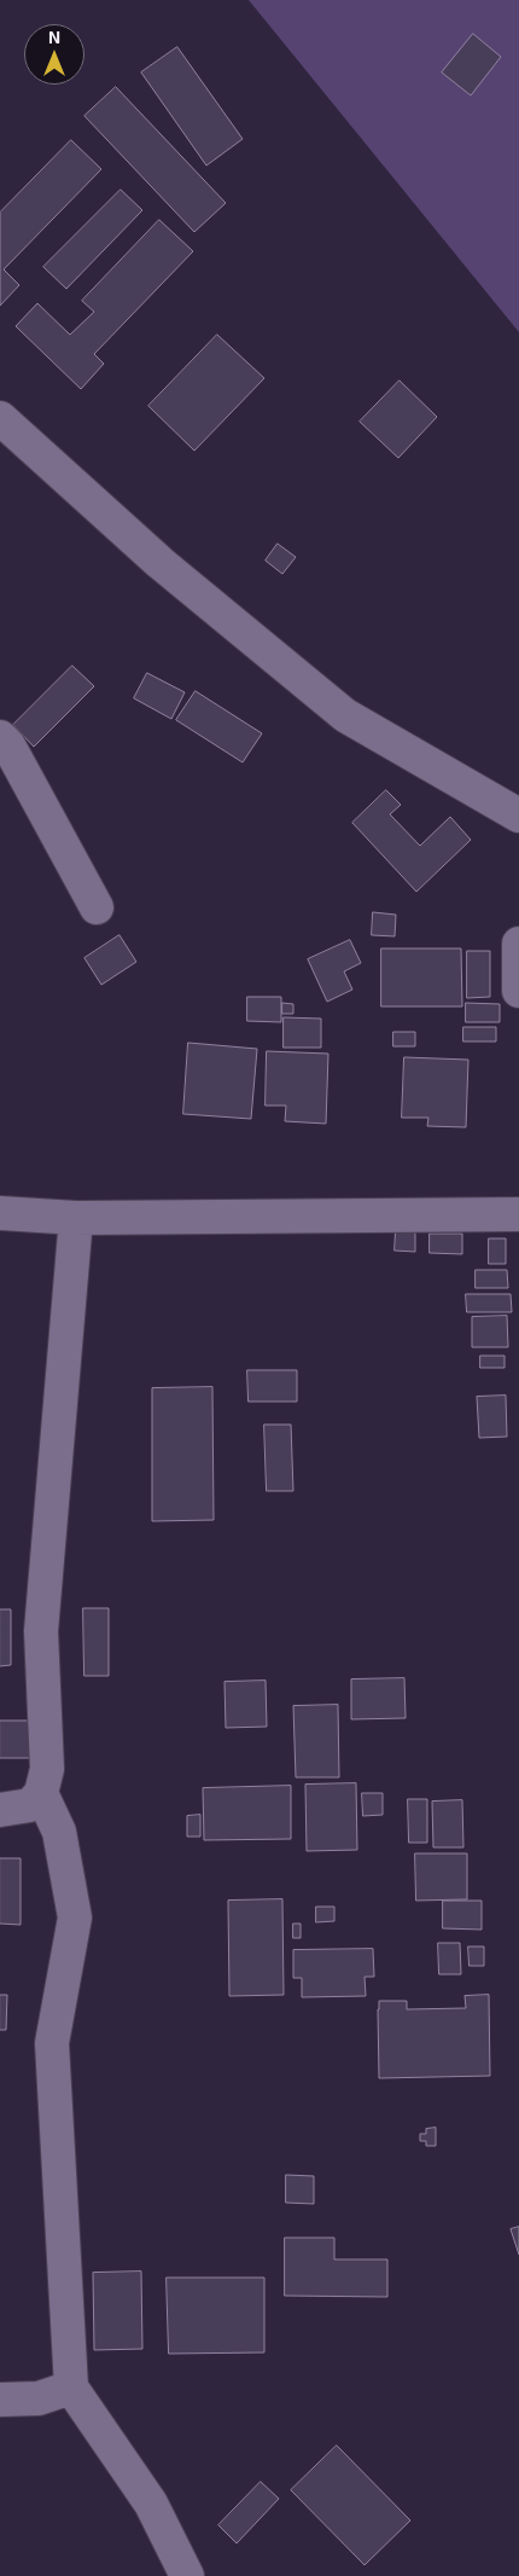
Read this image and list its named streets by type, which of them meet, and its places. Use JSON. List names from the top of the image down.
{
  "north": "top"
}
